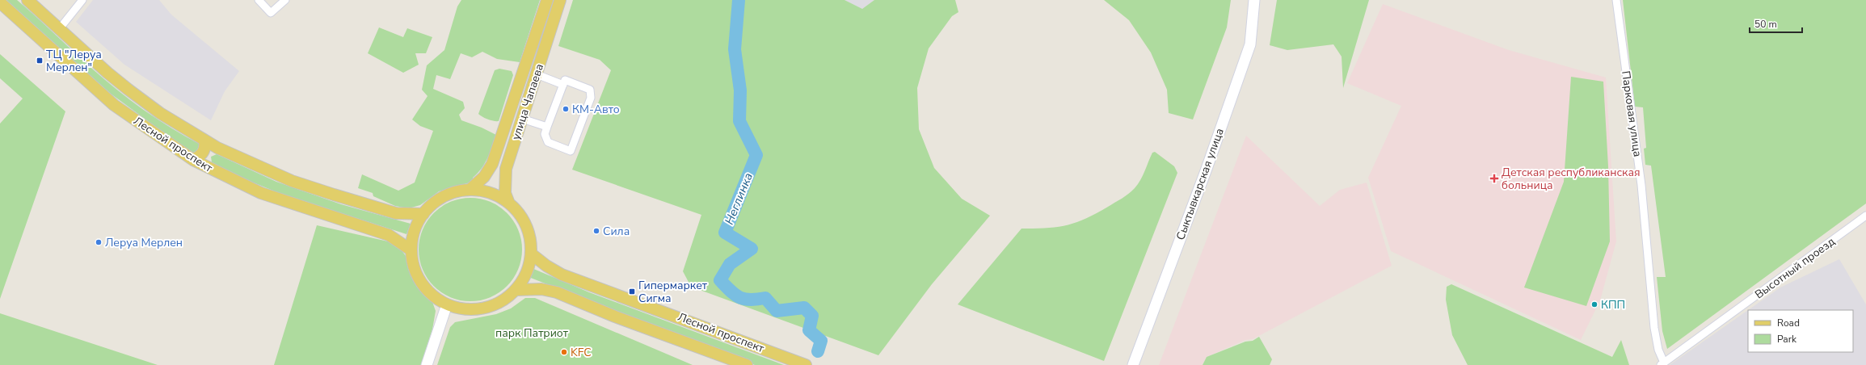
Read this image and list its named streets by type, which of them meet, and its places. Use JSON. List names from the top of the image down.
{
  "streets": {
    "main road": ["улица Чапаева", "Лесной проспект", "Сыктывкарская улица"],
    "street": ["Парковая улица", "Высотный проезд"]
  },
  "crossings": [
    ["Парковая улица", "Высотный проезд"]
  ],
  "water": ["Неглинка"],
  "parks": ["парк Патриот"],
  "places": {
    "transit": ["ТЦ \"Леруа Мерлен\"", "Гипермаркет Сигма"],
    "other": [
      "КМ-Авто",
      "Сила",
      "Леруа Мерлен",
      "КПП",
      "KFC"
    ],
    "health": ["Детская республиканская больница"]
  },
  "legend": ["Road", "Park"],
  "scale_bar": "50 m"
}
